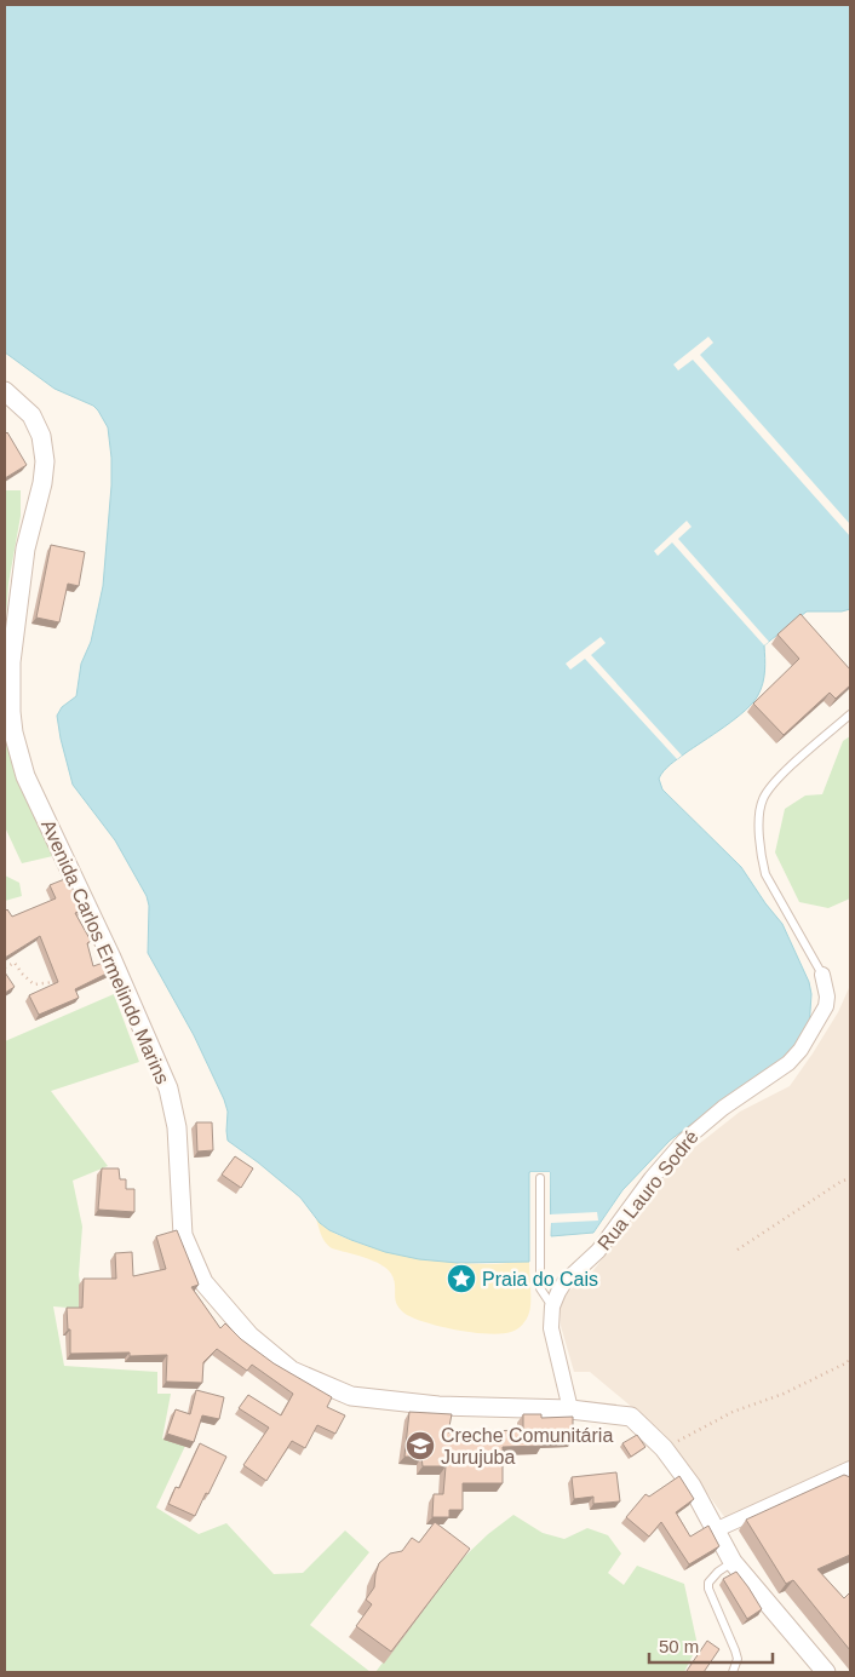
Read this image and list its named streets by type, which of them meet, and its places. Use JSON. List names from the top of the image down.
{
  "streets": {
    "street": ["Avenida Carlos Ermelindo Marins", "Rua Lauro Sodré"]
  },
  "crossings": [
    ["Avenida Carlos Ermelindo Marins", "Rua Lauro Sodré"]
  ],
  "places": {
    "place": ["Praia do Cais"],
    "school or university": ["Creche Comunitária Jurujuba"]
  },
  "scale_bar": "50 m"
}
